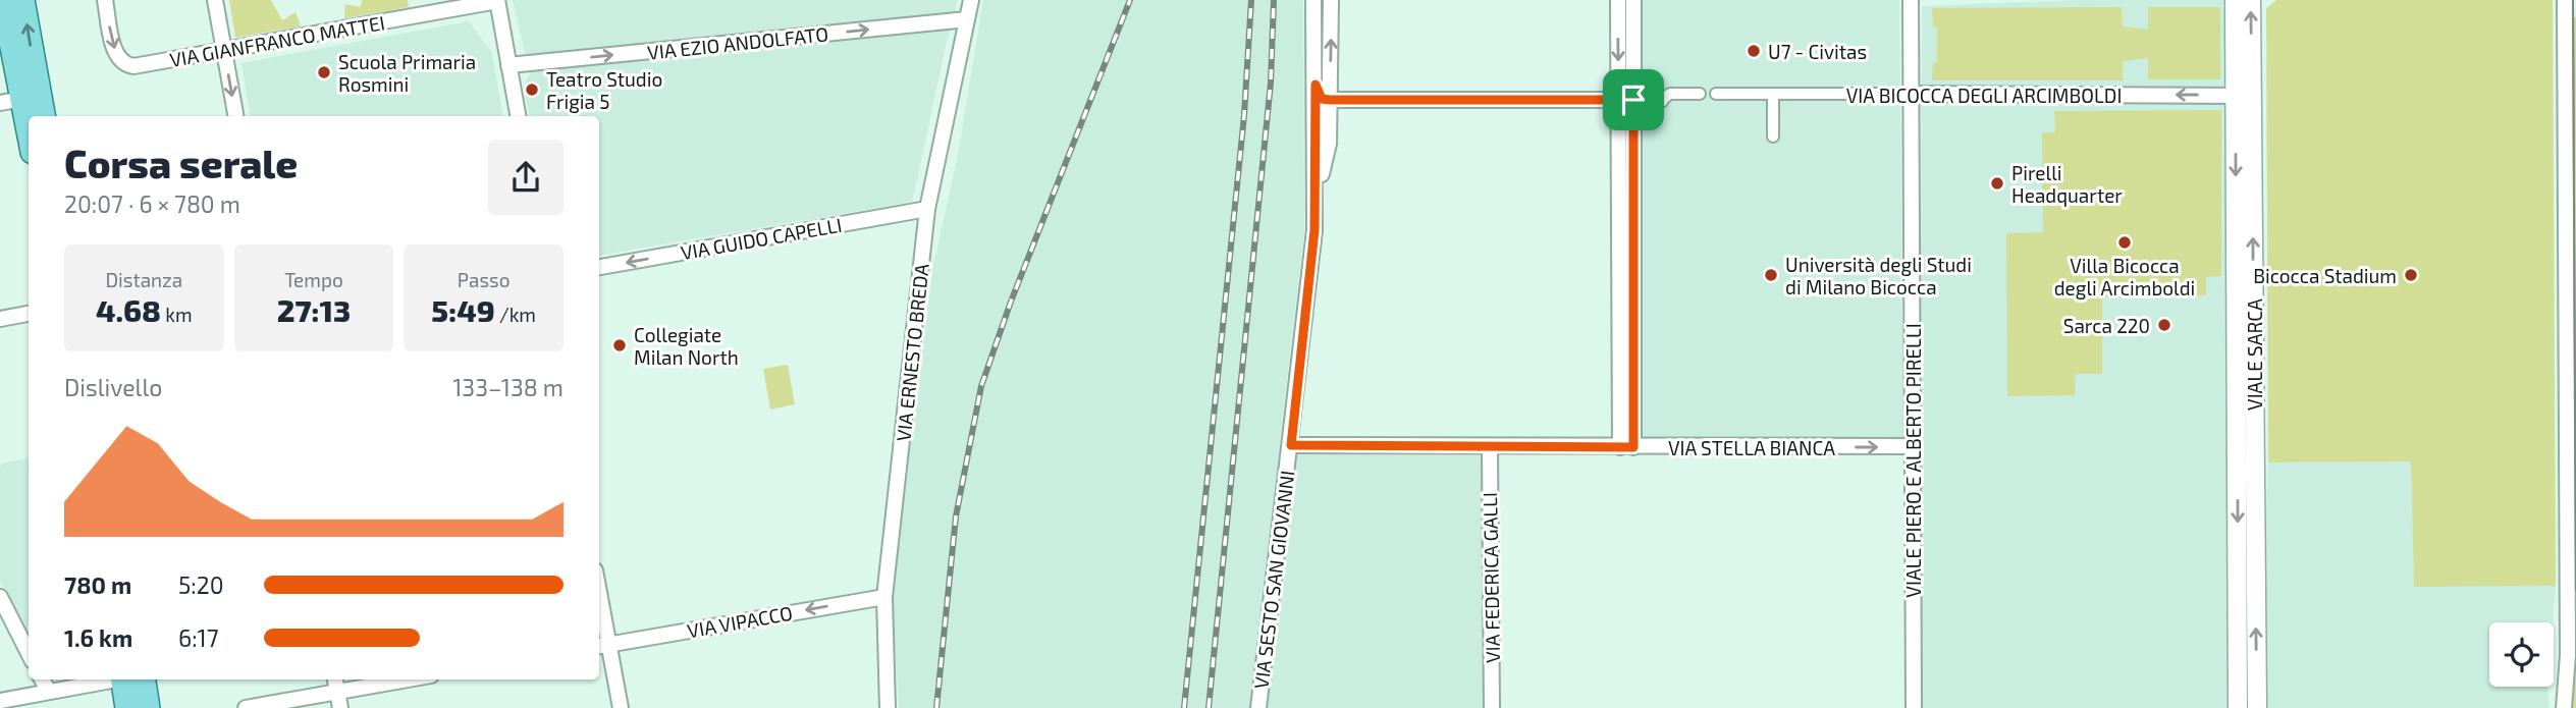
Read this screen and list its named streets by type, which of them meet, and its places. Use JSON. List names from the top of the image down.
{
  "streets": {
    "street": [
      "VIA GIANFRANCO MATTEI",
      "VIA EZIO ANDOLFATO",
      "VIA BICOCCA DEGLI ARCIMBOLDI",
      "VIA GUIDO CAPELLI",
      "VIA ERNESTO BREDA",
      "VIALE SARCA",
      "VIA STELLA BIANCA",
      "VIALE PIERO E ALBERTO PIRELLI",
      "VIA FEDERICA GALLI",
      "VIA SESTO SAN GIOVANNI",
      "VIA VIPACCO"
    ]
  },
  "crossings": [
    ["VIA EZIO ANDOLFATO", "VIA ERNESTO BREDA"],
    ["VIA BICOCCA DEGLI ARCIMBOLDI", "VIALE SARCA"],
    ["VIA BICOCCA DEGLI ARCIMBOLDI", "VIALE PIERO E ALBERTO PIRELLI"],
    ["VIA GUIDO CAPELLI", "VIA ERNESTO BREDA"],
    ["VIA ERNESTO BREDA", "VIA VIPACCO"],
    ["VIA STELLA BIANCA", "VIALE PIERO E ALBERTO PIRELLI"],
    ["VIA STELLA BIANCA", "VIA FEDERICA GALLI"],
    ["VIA STELLA BIANCA", "VIA SESTO SAN GIOVANNI"]
  ],
  "one_way": [
    "VIA EZIO ANDOLFATO",
    "VIA BICOCCA DEGLI ARCIMBOLDI",
    "VIA GUIDO CAPELLI",
    "VIA STELLA BIANCA",
    "VIA VIPACCO"
  ],
  "places": [
    "U7 - Civitas",
    "Scuola Primaria Rosmini",
    "Teatro Studio Frigia 5",
    "Pirelli Headquarter",
    "Villa Bicocca degli Arcimboldi",
    "Università degli Studi di Milano Bicocca",
    "Bicocca Stadium",
    "Sarca 220",
    "Collegiate Milan North"
  ],
  "page": {
    "heading": ["Corsa serale", "20:07 · 6 × 780 m"],
    "stats": [
      ["Distanza", "4.68 km"],
      ["Tempo", "27:13"],
      ["Passo", "5:49 /km"]
    ],
    "chart": ["Dislivello", "133–138 m"],
    "list": [
      {
        "name": "780 m",
        "note": "5:20"
      },
      {
        "name": "1.6 km",
        "note": "6:17"
      }
    ]
  }
}
